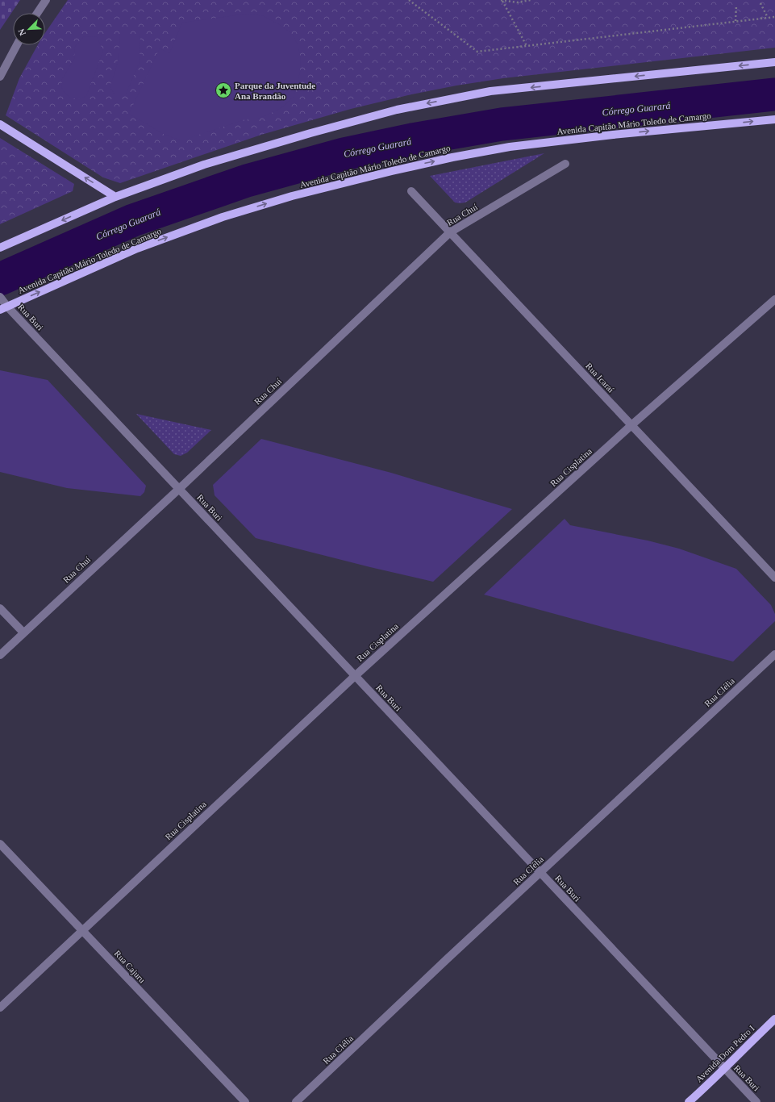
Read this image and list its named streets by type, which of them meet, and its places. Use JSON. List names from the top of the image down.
{
  "streets": {
    "main road": ["Avenida Capitão Mário Toledo de Camargo", "Avenida Dom Pedro I"],
    "street": [
      "Rua Chuí",
      "Rua Buri",
      "Rua Icaraí",
      "Rua Cisplatina",
      "Rua Clélia",
      "Rua Cajuru"
    ]
  },
  "crossings": [
    ["Avenida Capitão Mário Toledo de Camargo", "Rua Buri"],
    ["Rua Chuí", "Rua Buri"],
    ["Rua Chuí", "Rua Icaraí"],
    ["Rua Buri", "Rua Cisplatina"],
    ["Rua Buri", "Rua Clélia"],
    ["Rua Buri", "Avenida Dom Pedro I"],
    ["Rua Icaraí", "Rua Cisplatina"],
    ["Rua Cisplatina", "Rua Cajuru"]
  ],
  "water": ["Córrego Guarará"],
  "places": {
    "place": ["Parque da Juventude Ana Brandão"]
  },
  "north": "bottom left"
}
